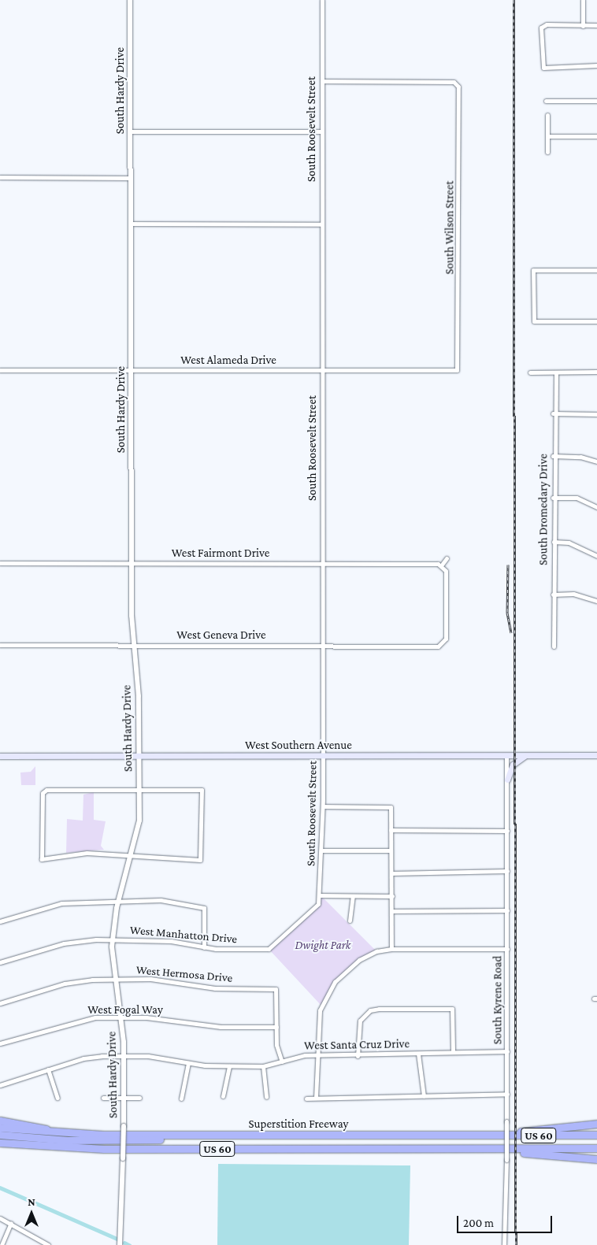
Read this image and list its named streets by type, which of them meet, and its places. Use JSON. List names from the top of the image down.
{
  "streets": {
    "highway": ["Superstition Freeway", "US 60"],
    "main road": ["West Southern Avenue"],
    "street": [
      "South Hardy Drive",
      "South Roosevelt Street",
      "South Wilson Street",
      "West Alameda Drive",
      "South Dromedary Drive",
      "West Fairmont Drive",
      "West Geneva Drive",
      "West Manhatton Drive",
      "West Hermosa Drive",
      "South Kyrene Road",
      "West Fogal Way",
      "West Santa Cruz Drive"
    ]
  },
  "crossings": [
    ["South Hardy Drive", "West Alameda Drive"],
    ["South Hardy Drive", "West Fairmont Drive"],
    ["South Hardy Drive", "West Geneva Drive"],
    ["South Hardy Drive", "West Southern Avenue"],
    ["South Hardy Drive", "West Manhatton Drive"],
    ["South Hardy Drive", "West Hermosa Drive"],
    ["South Hardy Drive", "West Fogal Way"],
    ["South Hardy Drive", "West Santa Cruz Drive"],
    ["South Roosevelt Street", "South Wilson Street"],
    ["South Roosevelt Street", "West Alameda Drive"],
    ["South Roosevelt Street", "West Fairmont Drive"],
    ["South Roosevelt Street", "West Geneva Drive"],
    ["South Roosevelt Street", "West Southern Avenue"],
    ["South Roosevelt Street", "West Manhatton Drive"],
    ["South Wilson Street", "West Alameda Drive"],
    ["West Fairmont Drive", "West Geneva Drive"],
    ["West Southern Avenue", "South Kyrene Road"],
    ["West Hermosa Drive", "West Fogal Way"],
    ["South Kyrene Road", "West Santa Cruz Drive"]
  ],
  "parks": ["Dwight Park"],
  "scale_bar": "200 m",
  "north": "top"
}
